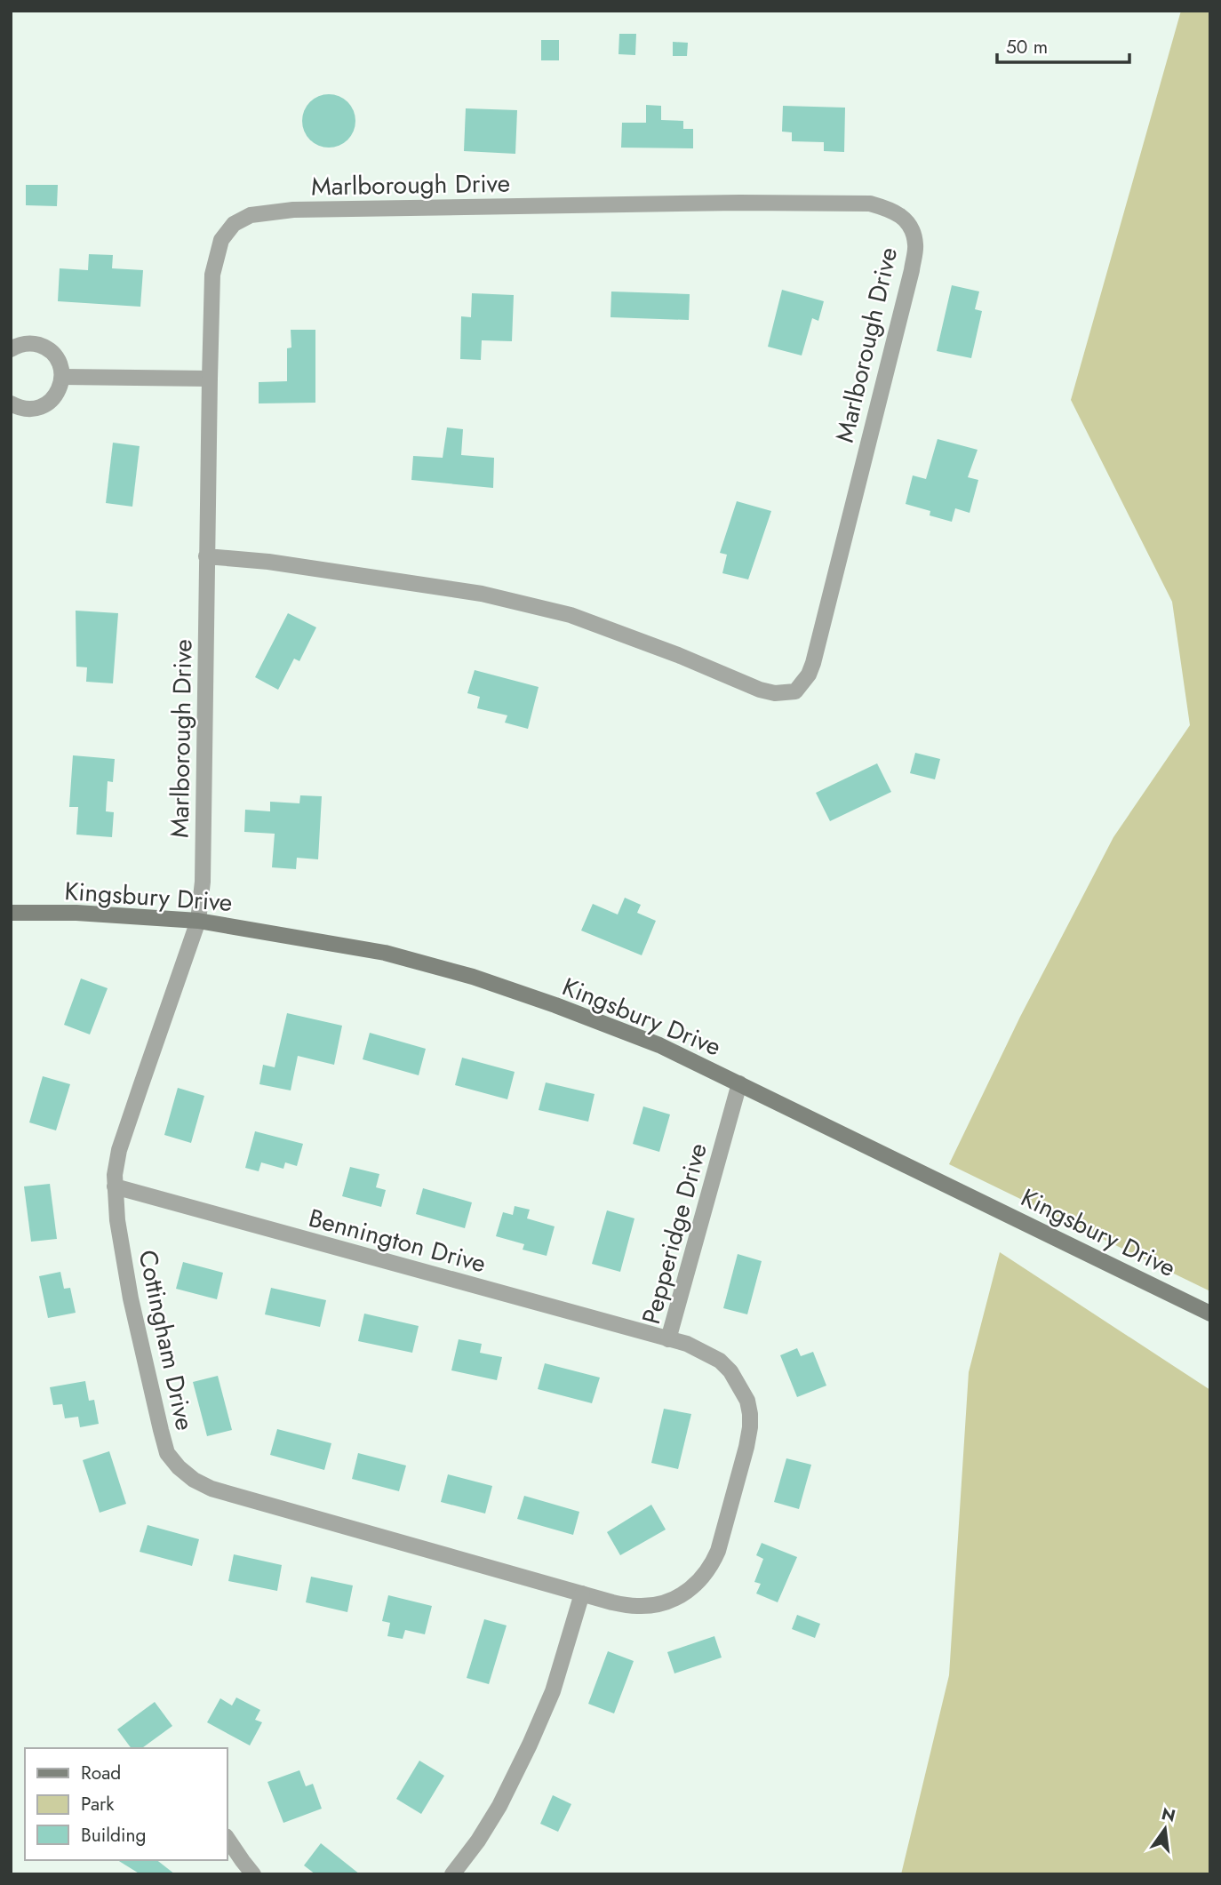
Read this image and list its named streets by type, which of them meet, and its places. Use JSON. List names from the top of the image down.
{
  "streets": {
    "street": [
      "Marlborough Drive",
      "Kingsbury Drive",
      "Pepperidge Drive",
      "Bennington Drive",
      "Cottingham Drive"
    ]
  },
  "crossings": [
    ["Marlborough Drive", "Kingsbury Drive"],
    ["Marlborough Drive", "Cottingham Drive"],
    ["Kingsbury Drive", "Pepperidge Drive"],
    ["Kingsbury Drive", "Cottingham Drive"],
    ["Pepperidge Drive", "Bennington Drive"],
    ["Pepperidge Drive", "Cottingham Drive"],
    ["Bennington Drive", "Cottingham Drive"]
  ],
  "legend": ["Road", "Park", "Building"],
  "scale_bar": "50 m",
  "north": "top"
}
